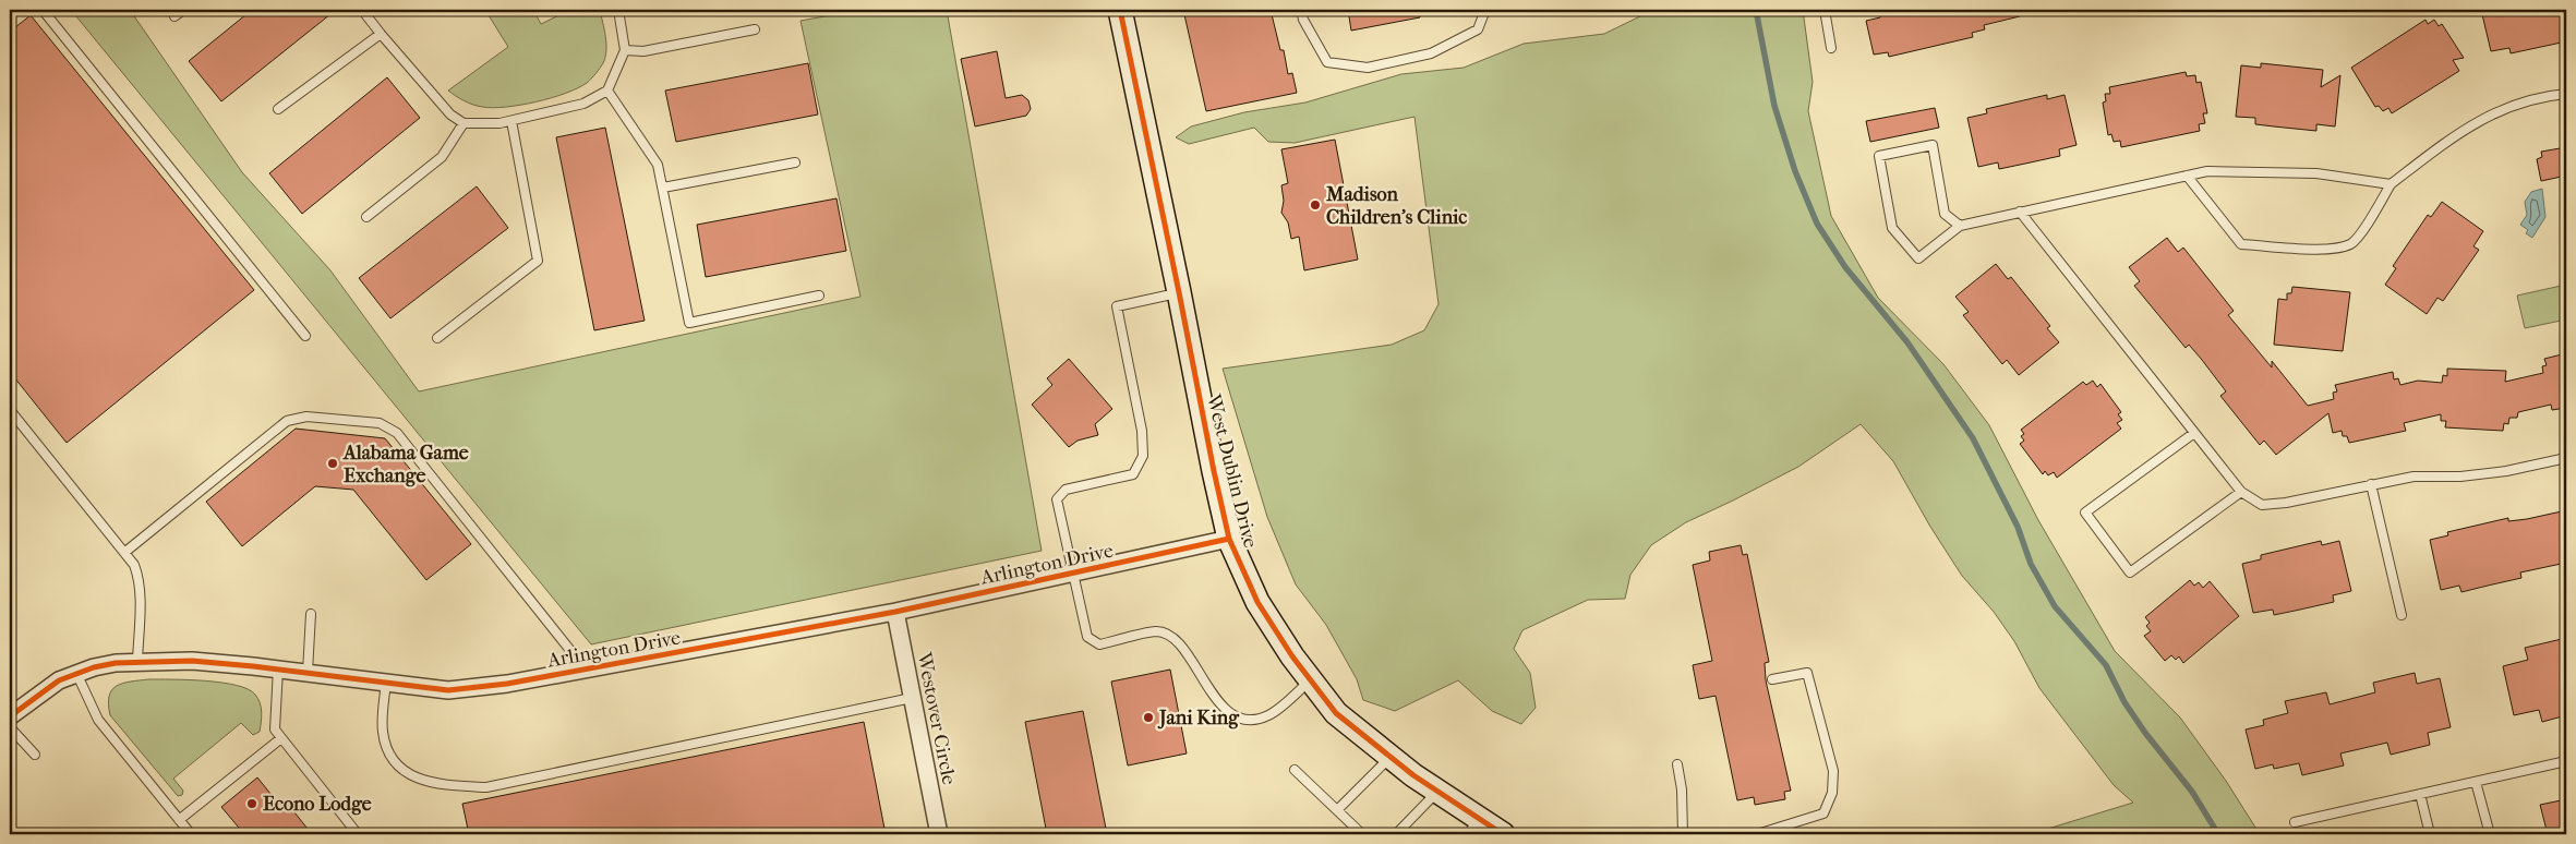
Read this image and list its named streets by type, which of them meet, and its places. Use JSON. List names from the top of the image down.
{
  "streets": {
    "street": ["West Dublin Drive", "Arlington Drive", "Westover Circle"]
  },
  "crossings": [
    ["West Dublin Drive", "Arlington Drive"],
    ["Arlington Drive", "Westover Circle"]
  ],
  "places": [
    "Madison Children's Clinic",
    "Alabama Game Exchange",
    "Jani King",
    "Econo Lodge"
  ]
}
